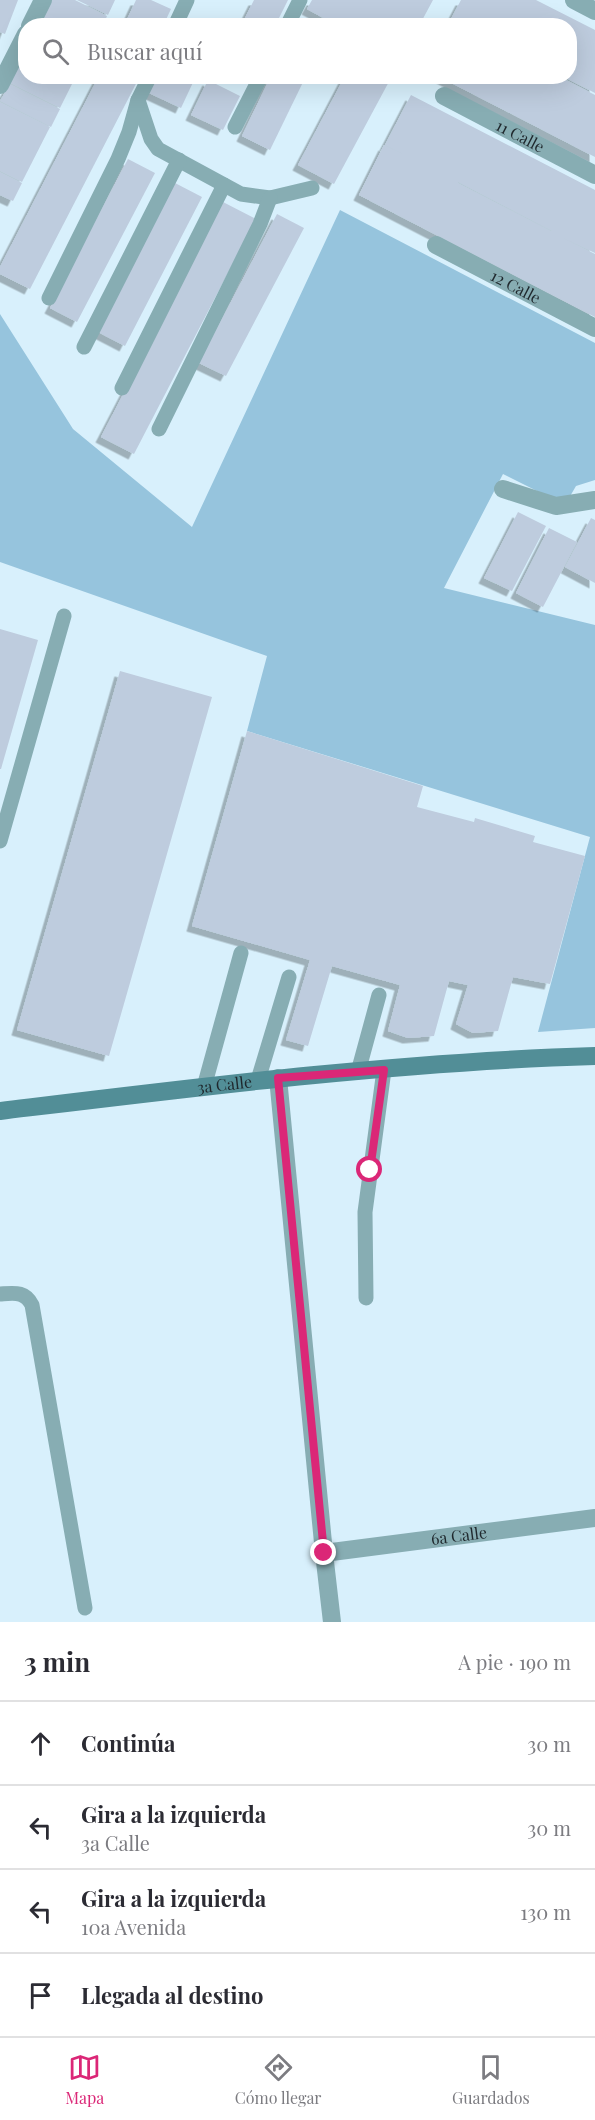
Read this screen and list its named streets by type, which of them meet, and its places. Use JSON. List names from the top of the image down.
{
  "streets": {
    "main road": ["3a Calle"],
    "street": ["11 Calle", "12 Calle", "6a Calle"]
  },
  "page": {
    "search": "Buscar aquí",
    "heading": ["3 min", "A pie · 190 m"],
    "list": [
      ["Continúa", "30 m"],
      ["Gira a la izquierda", "3a Calle", "30 m"],
      ["Gira a la izquierda", "10a Avenida", "130 m"],
      "Llegada al destino"
    ],
    "nav": ["Mapa", "Cómo llegar", "Guardados"]
  }
}
